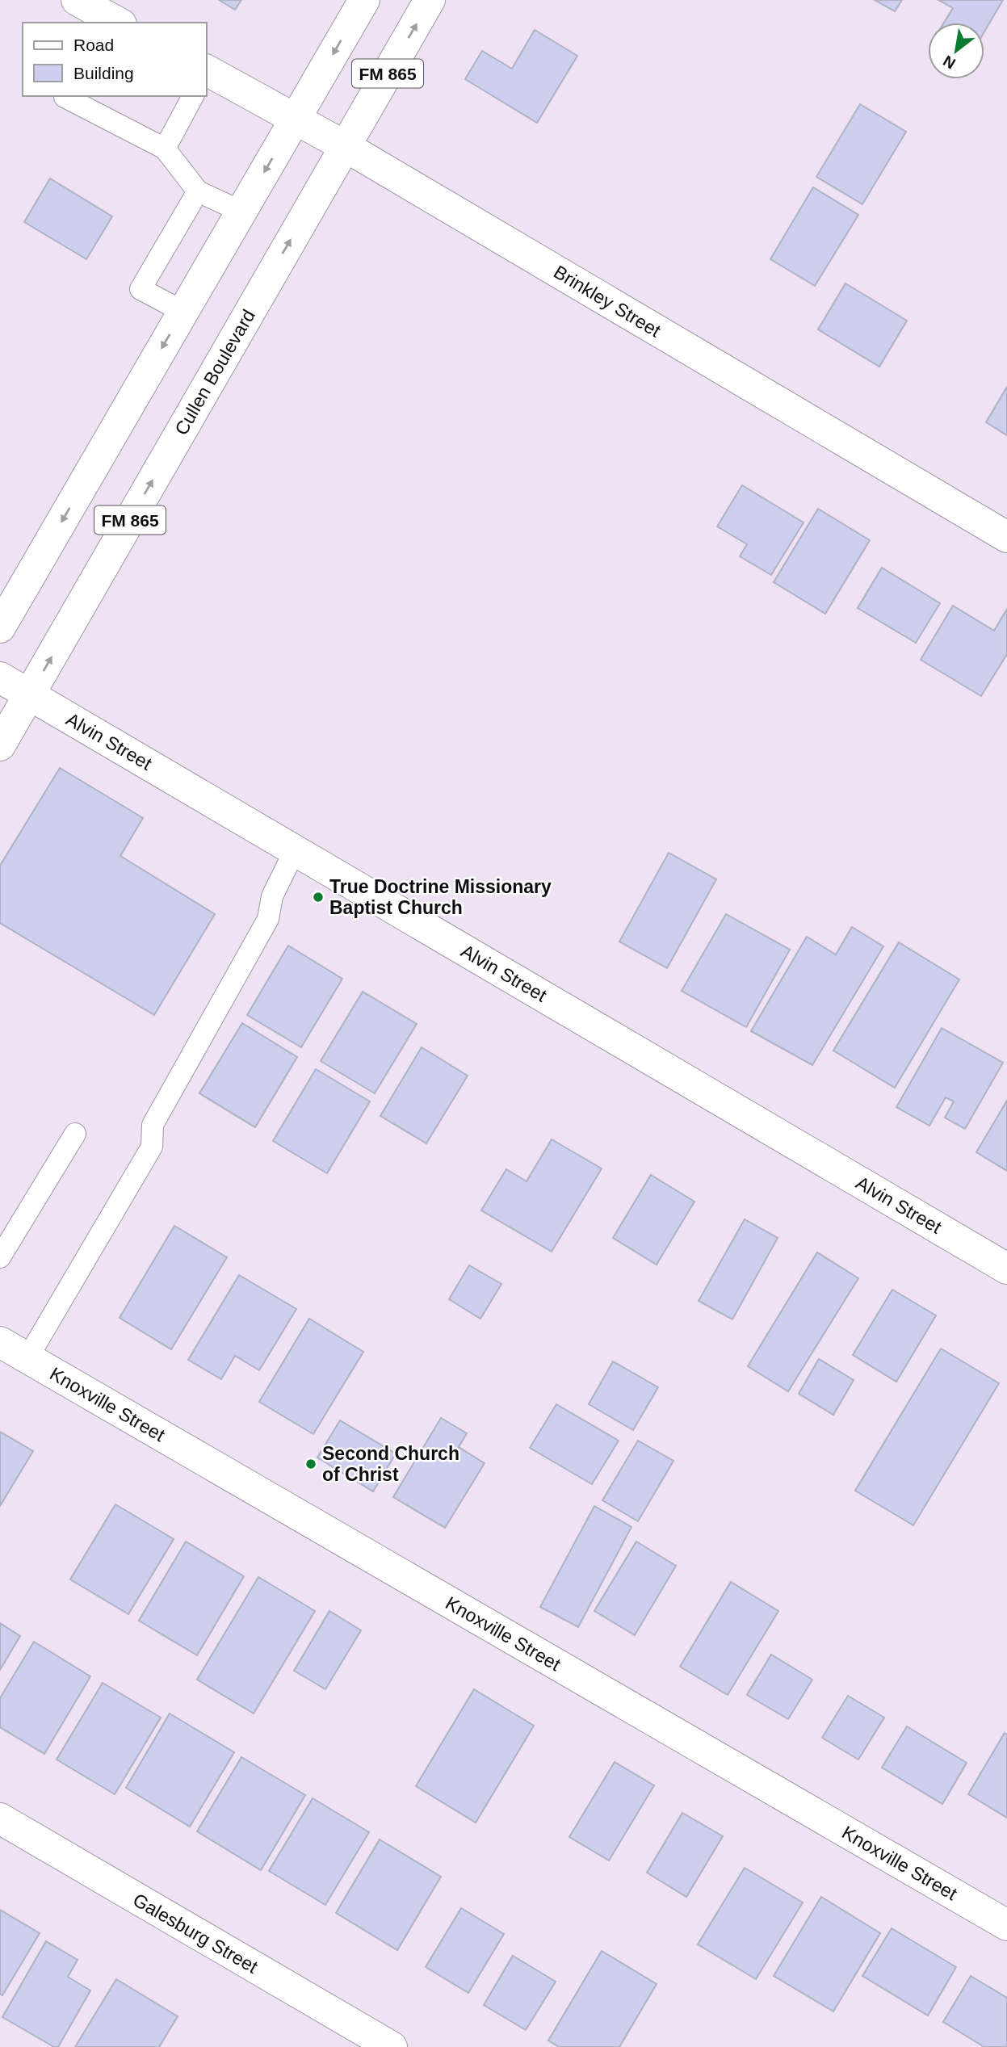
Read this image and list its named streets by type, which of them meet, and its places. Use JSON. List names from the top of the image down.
{
  "streets": {
    "street": [
      "FM 865",
      "Brinkley Street",
      "Cullen Boulevard",
      "Alvin Street",
      "Knoxville Street",
      "Galesburg Street"
    ]
  },
  "crossings": [
    ["FM 865", "Brinkley Street"],
    ["Brinkley Street", "Cullen Boulevard"],
    ["Cullen Boulevard", "Alvin Street"]
  ],
  "places": ["True Doctrine Missionary Baptist Church", "Second Church of Christ"],
  "legend": ["Road", "Building"],
  "north": "bottom left"
}
